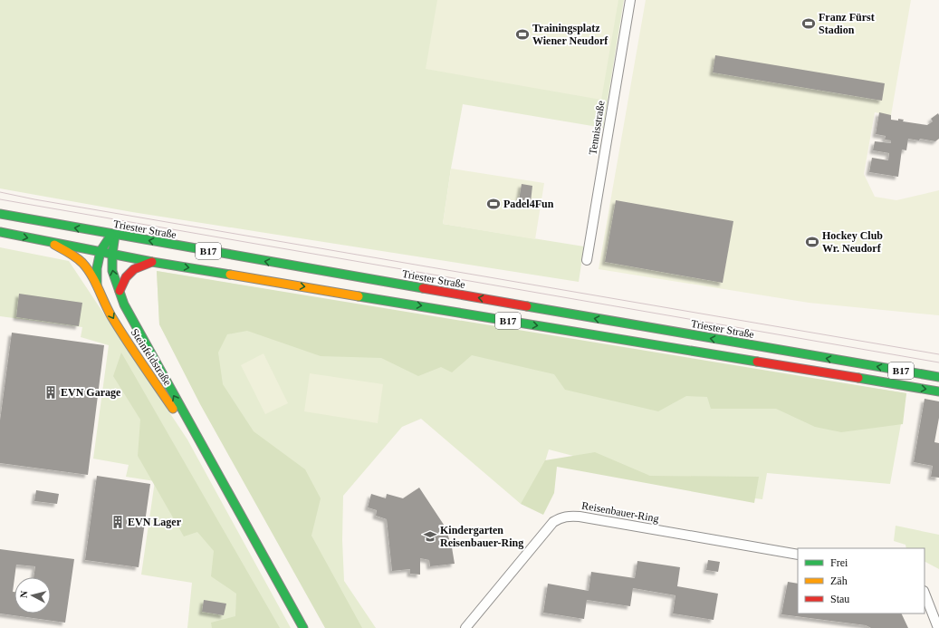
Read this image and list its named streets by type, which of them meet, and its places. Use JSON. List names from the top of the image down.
{
  "streets": {
    "main road": ["Triester Straße", "B17", "Steinfeldstraße"],
    "street": ["Tennisstraße", "Reisenbauer-Ring"]
  },
  "crossings": [
    ["Triester Straße", "Steinfeldstraße"],
    ["B17", "Steinfeldstraße"]
  ],
  "places": {
    "sports": [
      "Franz Fürst Stadion",
      "Trainingsplatz Wiener Neudorf",
      "Padel4Fun",
      "Hockey Club Wr. Neudorf"
    ],
    "building": ["EVN Garage", "EVN Lager"],
    "school or university": ["Kindergarten Reisenbauer-Ring"]
  },
  "legend": ["Frei", "Zäh", "Stau"],
  "north": "left"
}
